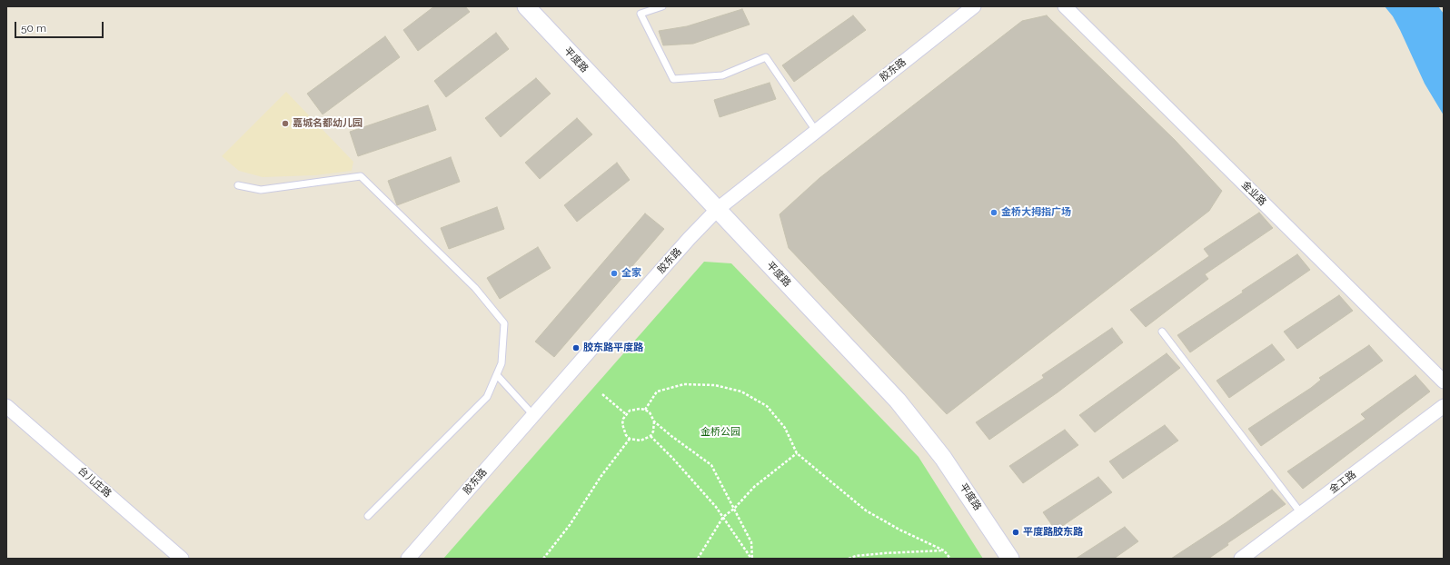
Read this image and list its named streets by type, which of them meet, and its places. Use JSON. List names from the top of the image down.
{
  "streets": {
    "street": [
      "平度路",
      "胶东路",
      "金业路",
      "台儿庄路",
      "金工路"
    ]
  },
  "crossings": [
    ["平度路", "胶东路"]
  ],
  "parks": ["金桥公园"],
  "places": [
    "嘉城名都幼儿园",
    "金桥大拇指广场",
    "全家",
    "胶东路平度路",
    "平度路胶东路"
  ],
  "scale_bar": "50 m"
}
